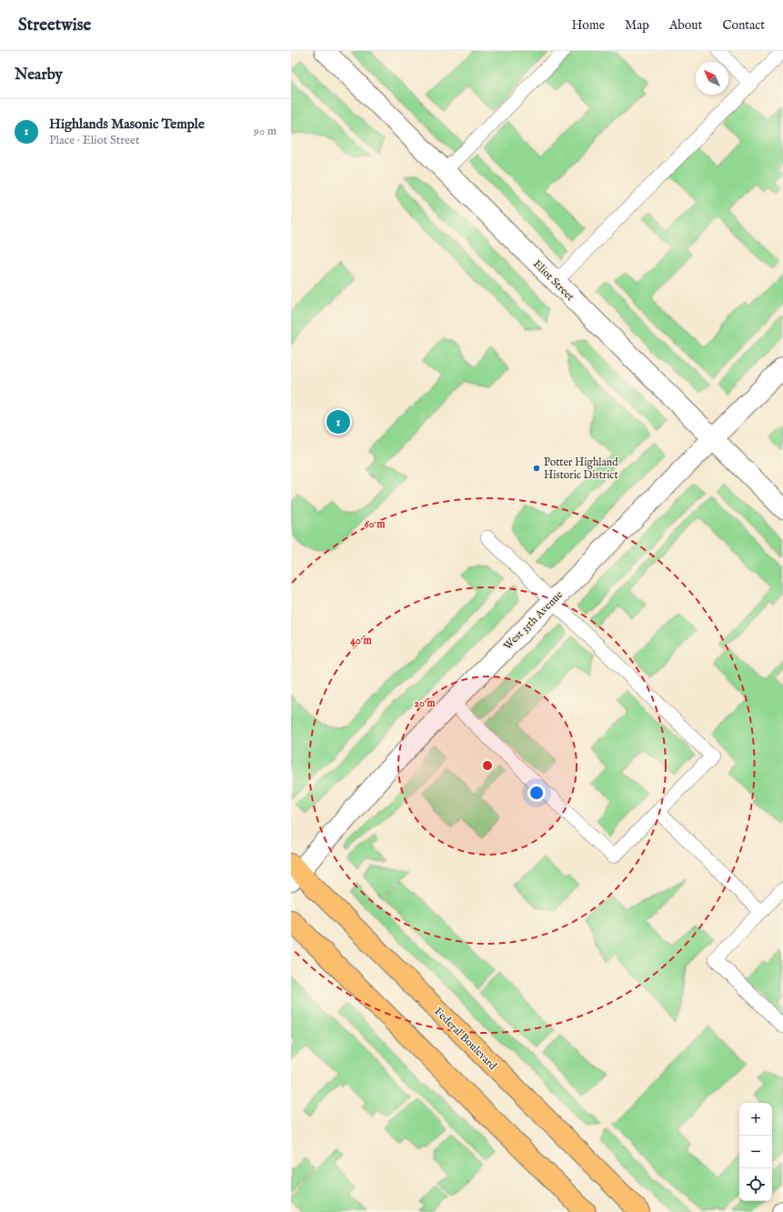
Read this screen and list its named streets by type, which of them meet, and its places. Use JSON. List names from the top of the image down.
{
  "streets": {
    "main road": ["Federal Boulevard"],
    "street": ["Eliot Street", "West 35th Avenue"]
  },
  "crossings": [
    ["Eliot Street", "West 35th Avenue"],
    ["West 35th Avenue", "Federal Boulevard"]
  ],
  "places": ["Potter Highland Historic District"],
  "north": "top left",
  "page": {
    "header": "Streetwise",
    "nav": [
      "Home",
      "Map",
      "About",
      "Contact"
    ],
    "heading": "Nearby",
    "list": [
      {
        "mark": "1",
        "name": "Highlands Masonic Temple",
        "note": "Place · Eliot Street",
        "value": "90 m"
      }
    ],
    "pins": "1",
    "map_buttons": ["+", "−"]
  },
  "rings": ["60 m", "40 m", "20 m"]
}
